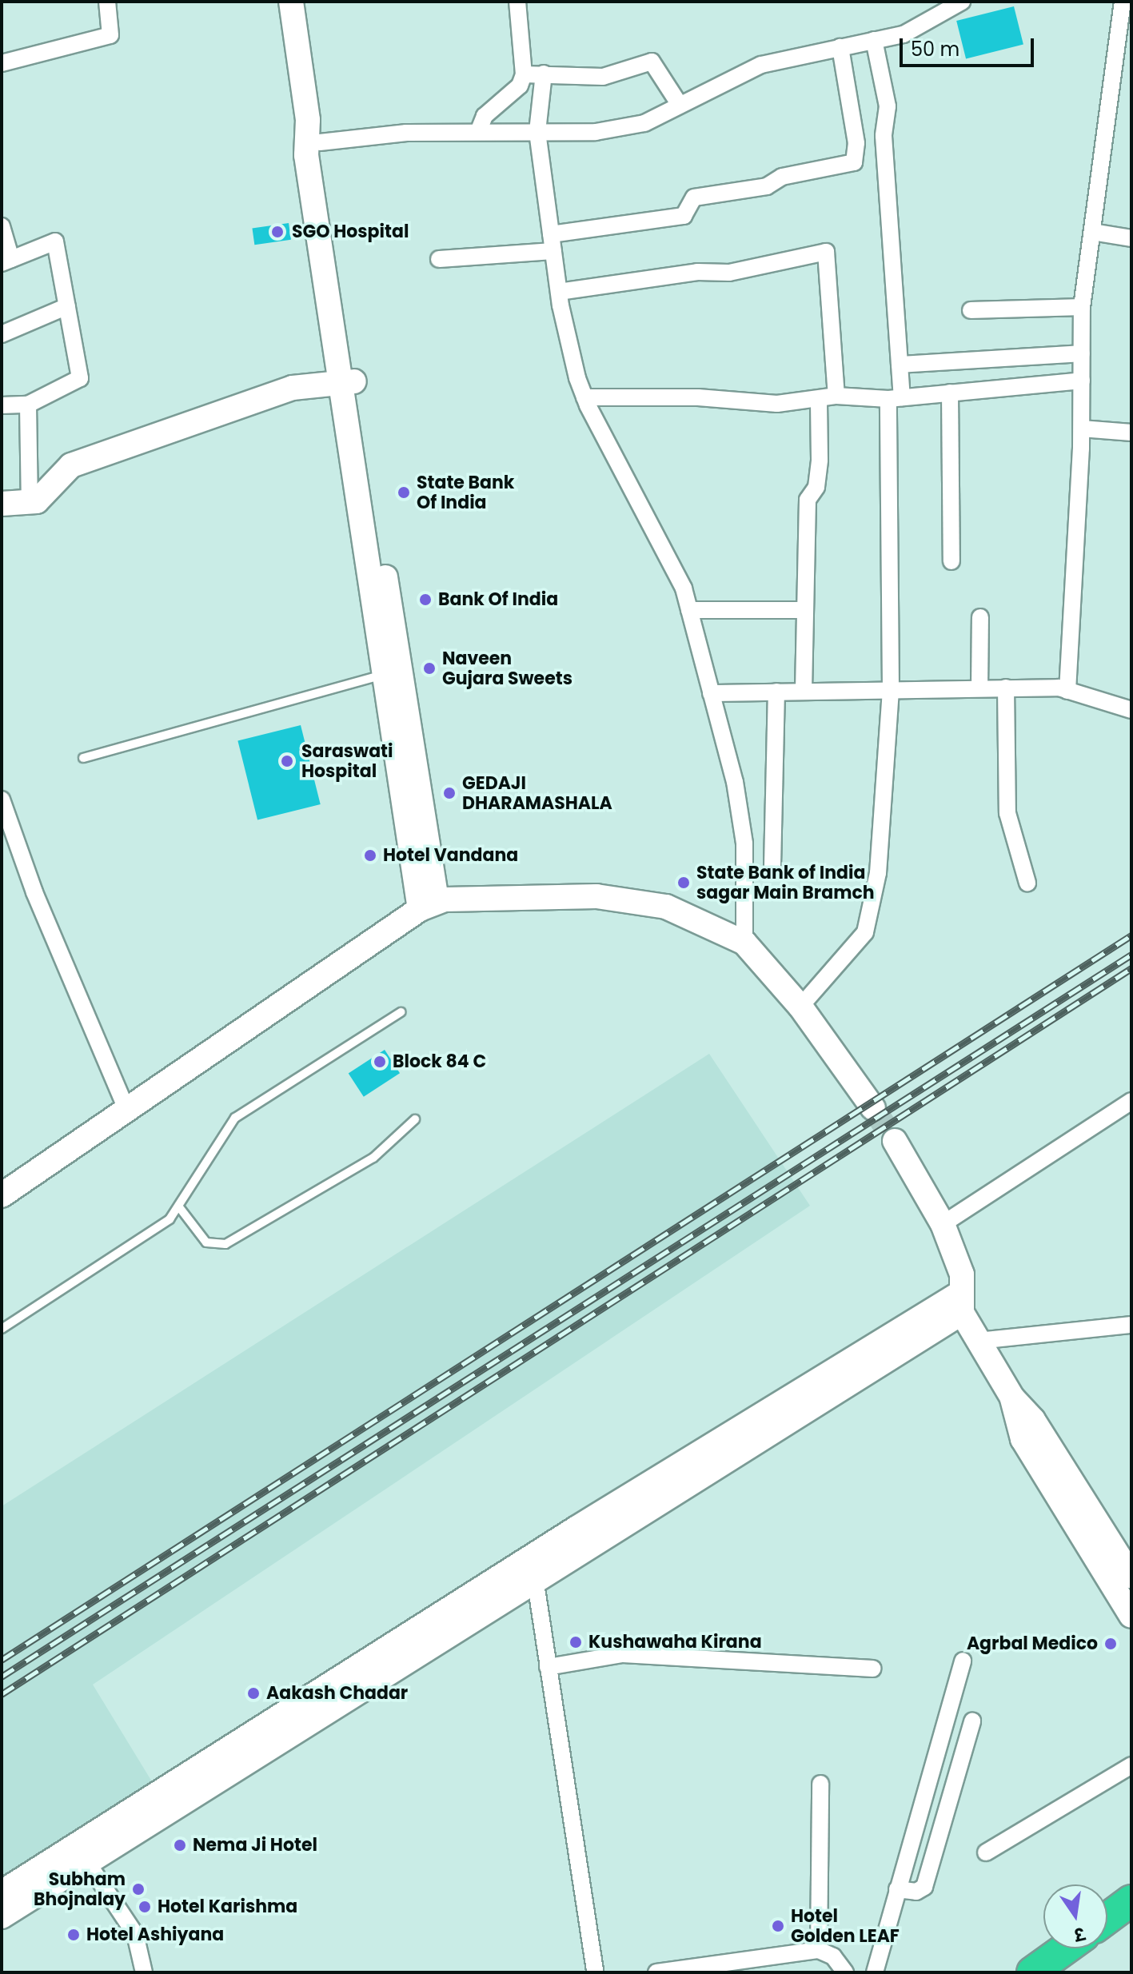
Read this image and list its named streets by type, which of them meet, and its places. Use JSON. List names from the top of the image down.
{
  "places": [
    "SGO Hospital",
    "State Bank Of India",
    "Bank Of India",
    "Naveen Gujara Sweets",
    "Saraswati Hospital",
    "GEDAJI DHARAMASHALA",
    "Hotel Vandana",
    "State Bank of India sagar Main Bramch",
    "Block 84 C",
    "Kushawaha Kirana",
    "Agrbal Medico",
    "Aakash Chadar",
    "Nema Ji Hotel",
    "Subham Bhojnalay",
    "Hotel Karishma",
    "Hotel Golden LEAF",
    "Hotel Ashiyana"
  ],
  "scale_bar": "50 m",
  "north": "bottom"
}
